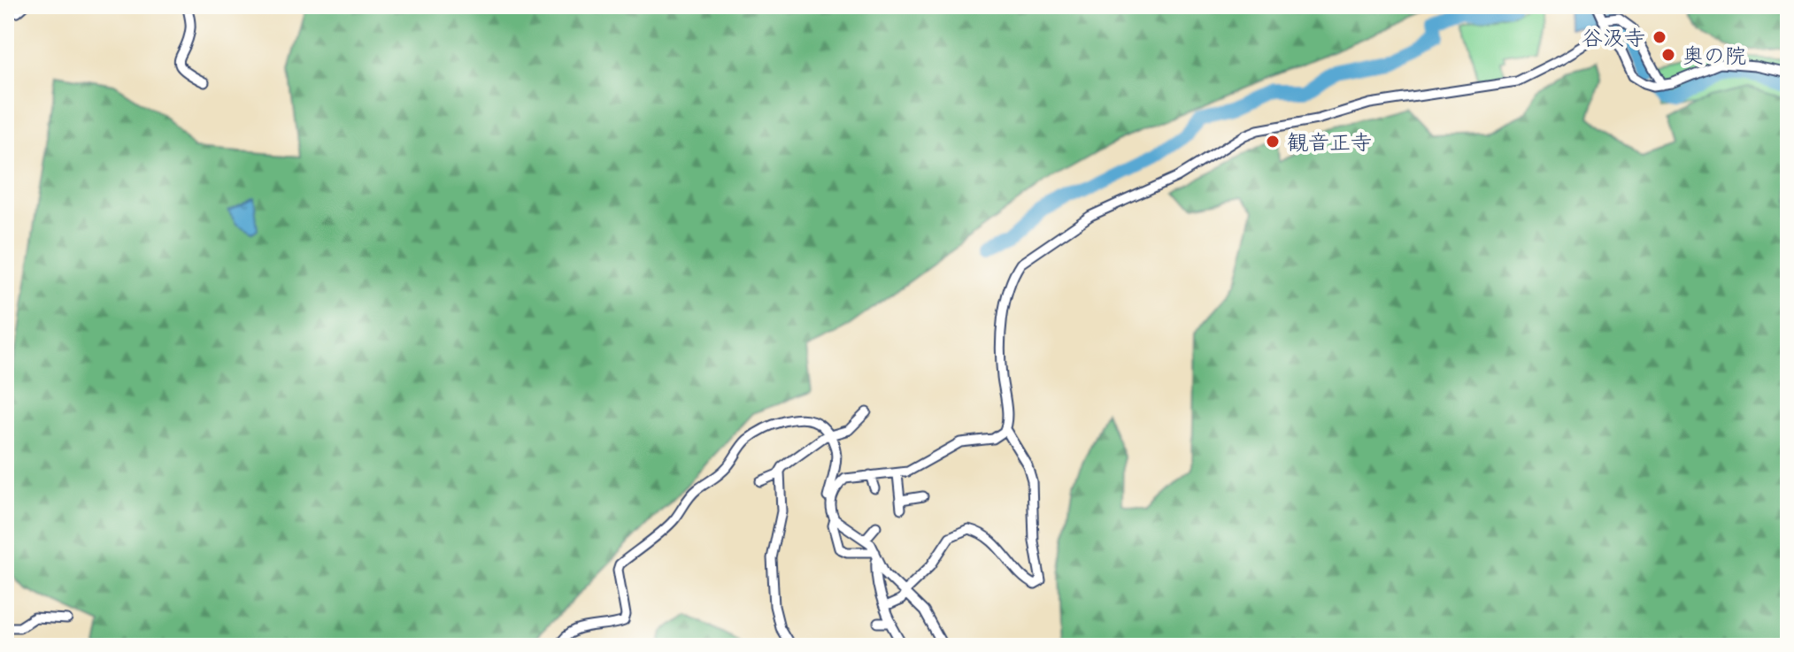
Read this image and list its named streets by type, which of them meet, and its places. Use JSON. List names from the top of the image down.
{
  "places": ["谷汲寺", "奥の院", "観音正寺"]
}
